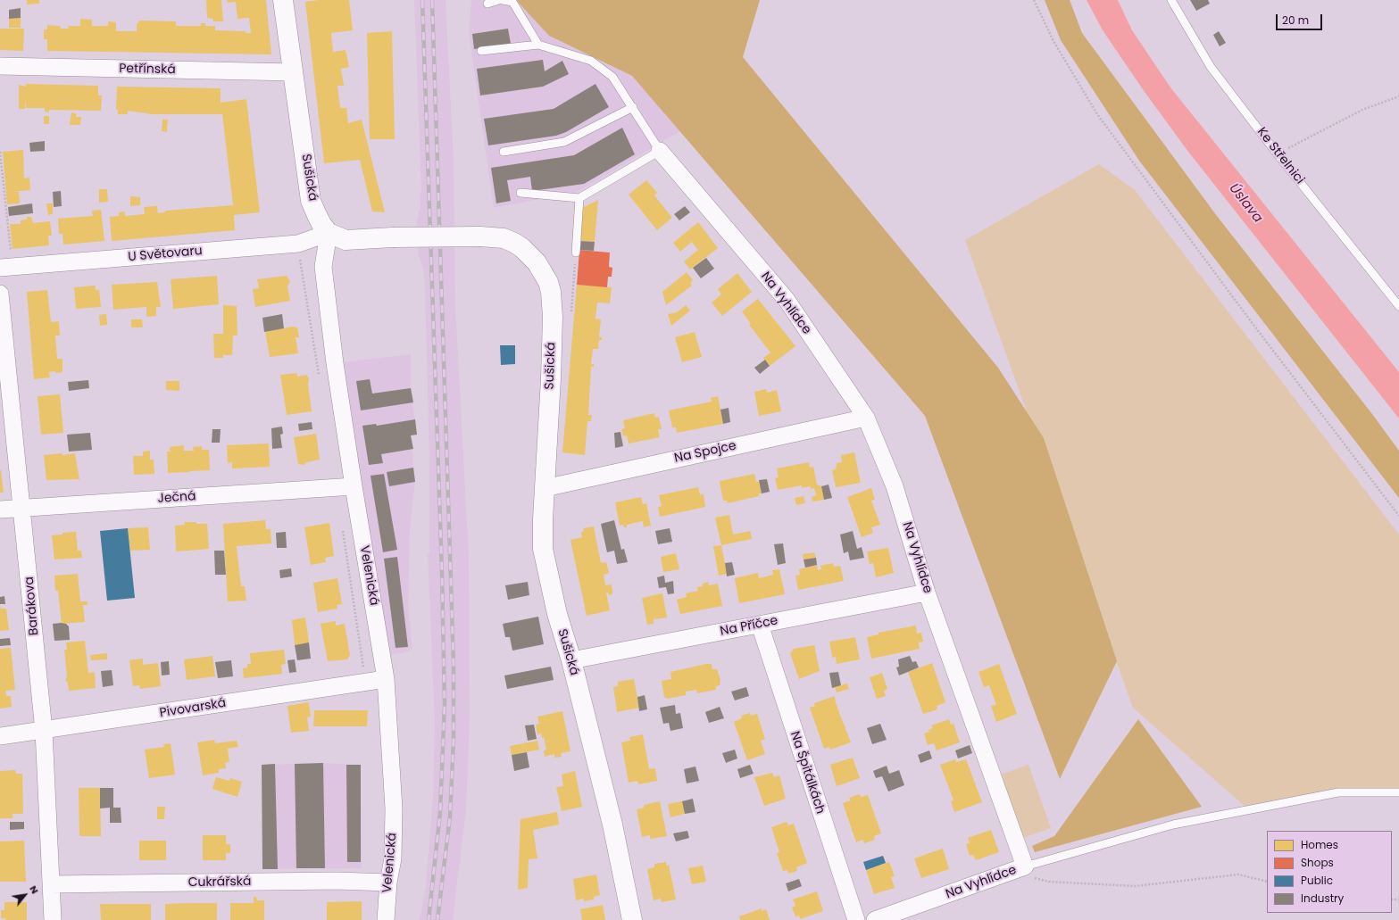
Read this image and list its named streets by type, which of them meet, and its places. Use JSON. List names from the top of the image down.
{
  "streets": {
    "street": [
      "Petřínská",
      "Sušická",
      "U Světovaru",
      "Na Vyhlídce",
      "Na Spojce",
      "Ječná",
      "Velenická",
      "Barákova",
      "Na Příčce",
      "Pivovarská",
      "Na Špitálkách",
      "Cukrářská"
    ],
    "lane": ["Ke Střelnici"]
  },
  "crossings": [
    ["Petřínská", "Sušická"],
    ["Sušická", "U Světovaru"],
    ["Sušická", "Na Spojce"],
    ["Sušická", "Velenická"],
    ["Sušická", "Na Příčce"],
    ["U Světovaru", "Velenická"],
    ["Na Vyhlídce", "Na Spojce"],
    ["Na Vyhlídce", "Na Příčce"],
    ["Ječná", "Velenická"],
    ["Ječná", "Barákova"],
    ["Velenická", "Pivovarská"],
    ["Velenická", "Cukrářská"],
    ["Barákova", "Pivovarská"],
    ["Barákova", "Cukrářská"],
    ["Na Příčce", "Na Špitálkách"]
  ],
  "water": ["Úslava"],
  "legend": [
    "Homes",
    "Shops",
    "Public",
    "Industry"
  ],
  "scale_bar": "20 m",
  "north": "top right"
}
